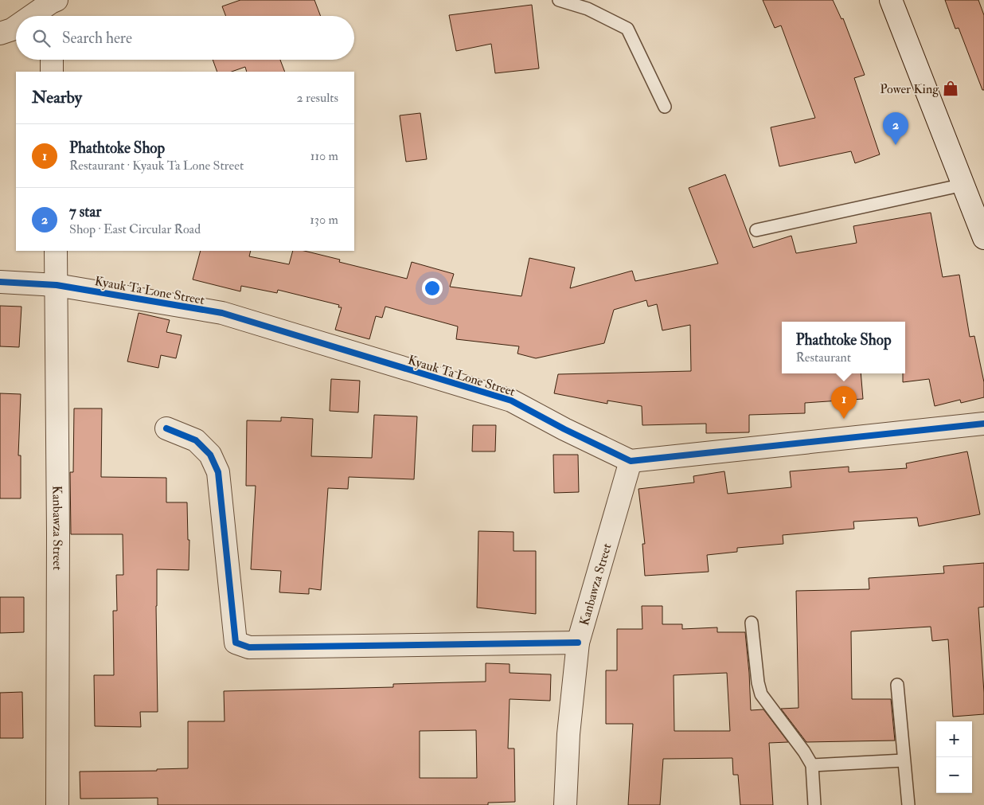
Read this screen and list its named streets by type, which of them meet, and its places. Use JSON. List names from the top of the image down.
{
  "streets": {
    "street": ["Kyauk Ta Lone Street", "Kanbawza Street"]
  },
  "crossings": [
    ["Kyauk Ta Lone Street", "Kanbawza Street"]
  ],
  "places": {
    "shop": ["Power King"]
  },
  "page": {
    "search": "Search here",
    "heading": ["Nearby", "2 results"],
    "pins": ["2", "1"],
    "list": [
      {
        "mark": "1",
        "name": "Phathtoke Shop",
        "note": "Restaurant · Kyauk Ta Lone Street",
        "value": "110 m"
      },
      {
        "mark": "2",
        "name": "7 star",
        "note": "Shop · East Circular Road",
        "value": "130 m"
      }
    ],
    "popup": ["Phathtoke Shop", "Restaurant"],
    "map_buttons": ["+", "−"]
  }
}
